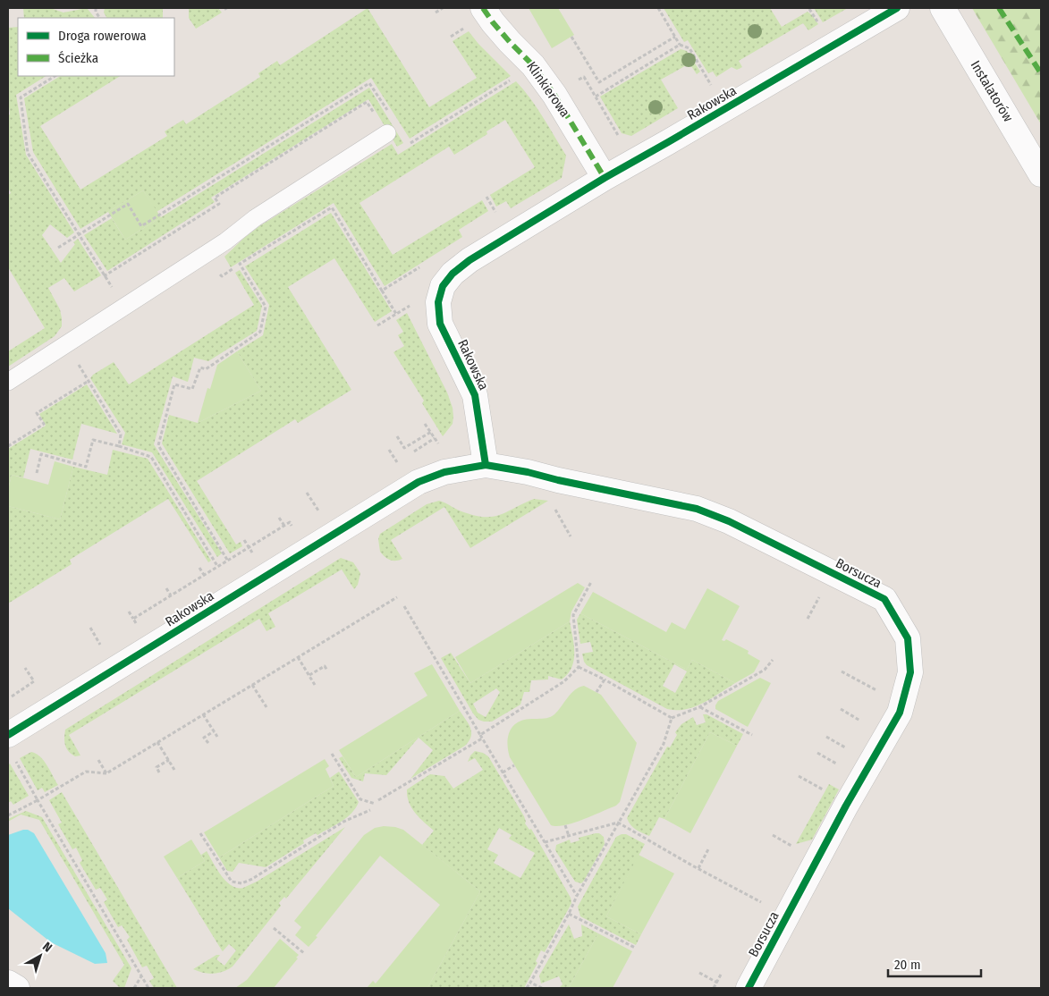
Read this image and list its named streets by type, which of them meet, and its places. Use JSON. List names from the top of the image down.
{
  "streets": {
    "street": [
      "Klinkierowa",
      "Instalatorów",
      "Rakowska",
      "Borsucza"
    ]
  },
  "crossings": [
    ["Klinkierowa", "Rakowska"],
    ["Rakowska", "Borsucza"]
  ],
  "legend": ["Droga rowerowa", "Ścieżka"],
  "scale_bar": "20 m",
  "north": "top right"
}
